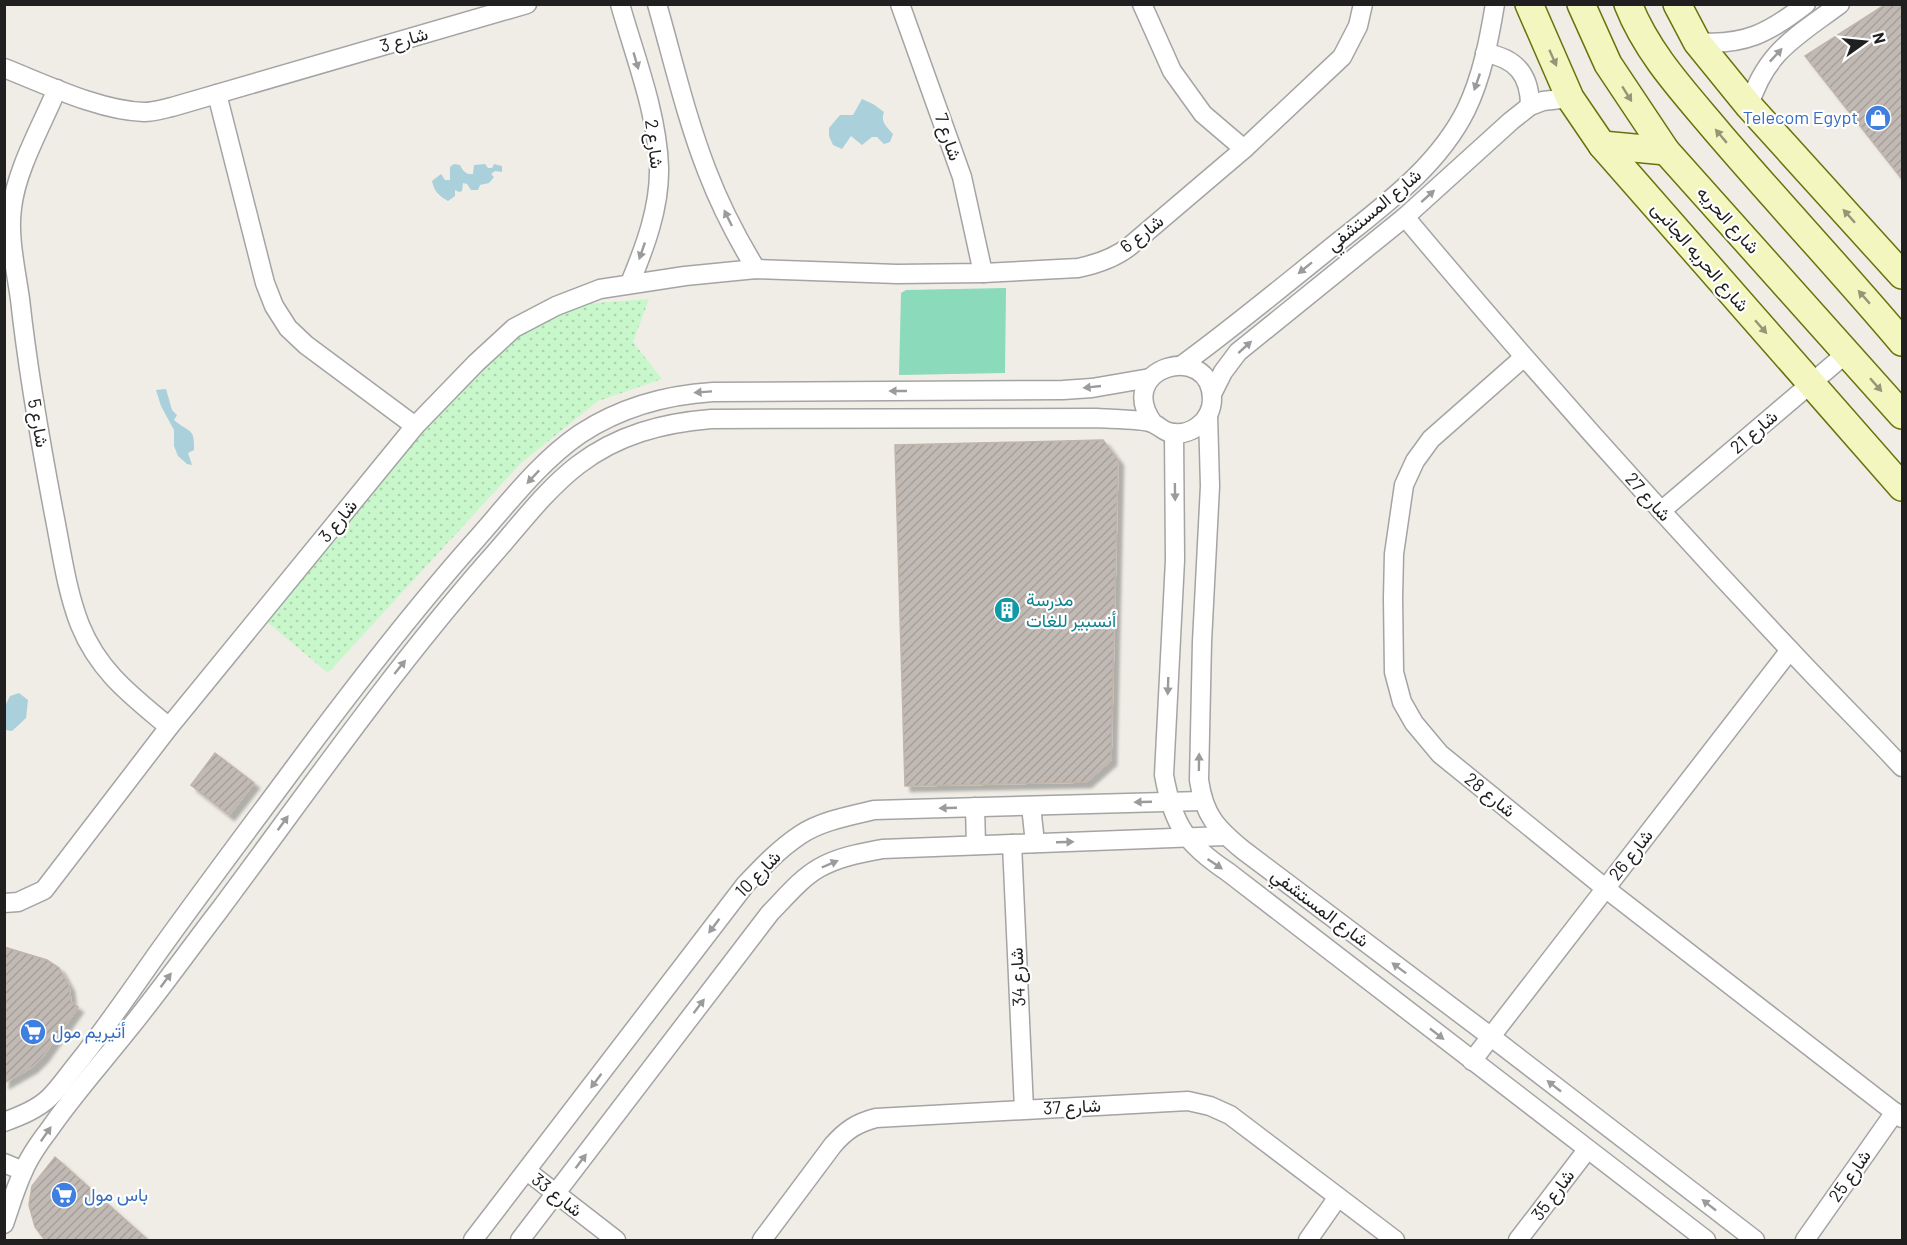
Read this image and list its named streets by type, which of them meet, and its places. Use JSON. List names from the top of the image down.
{
  "streets": {
    "main road": ["شارع الحريه", "شارع الحريه الجانبى"],
    "street": [
      "شارع 3",
      "شارع 7",
      "شارع 2",
      "شارع المستشفي",
      "شارع 6",
      "شارع 5",
      "شارع 21",
      "شارع 27",
      "شارع 28",
      "شارع 26",
      "شارع 10",
      "شارع 34",
      "شارع 37",
      "شارع 25",
      "شارع 33",
      "شارع 35"
    ]
  },
  "crossings": [
    ["شارع 3", "شارع 2"],
    ["شارع 3", "شارع 6"],
    ["شارع 3", "شارع 5"],
    ["شارع 7", "شارع 6"],
    ["شارع 2", "شارع 6"],
    ["شارع المستشفي", "شارع الحريه الجانبى"],
    ["شارع المستشفي", "شارع 27"],
    ["شارع المستشفي", "شارع 26"],
    ["شارع المستشفي", "شارع 10"],
    ["شارع المستشفي", "شارع 35"],
    ["شارع الحريه", "شارع 21"],
    ["شارع الحريه الجانبى", "شارع 21"],
    ["شارع 21", "شارع 27"],
    ["شارع 27", "شارع 28"],
    ["شارع 27", "شارع 26"],
    ["شارع 28", "شارع 26"],
    ["شارع 28", "شارع 25"],
    ["شارع 10", "شارع 34"],
    ["شارع 10", "شارع 33"],
    ["شارع 34", "شارع 37"]
  ],
  "places": {
    "shop": ["Telecom Egypt"],
    "building": ["مدرسة أنسبير للغات"],
    "supermarket": ["أتيريم مول", "باس مول"]
  },
  "north": "right"
}
